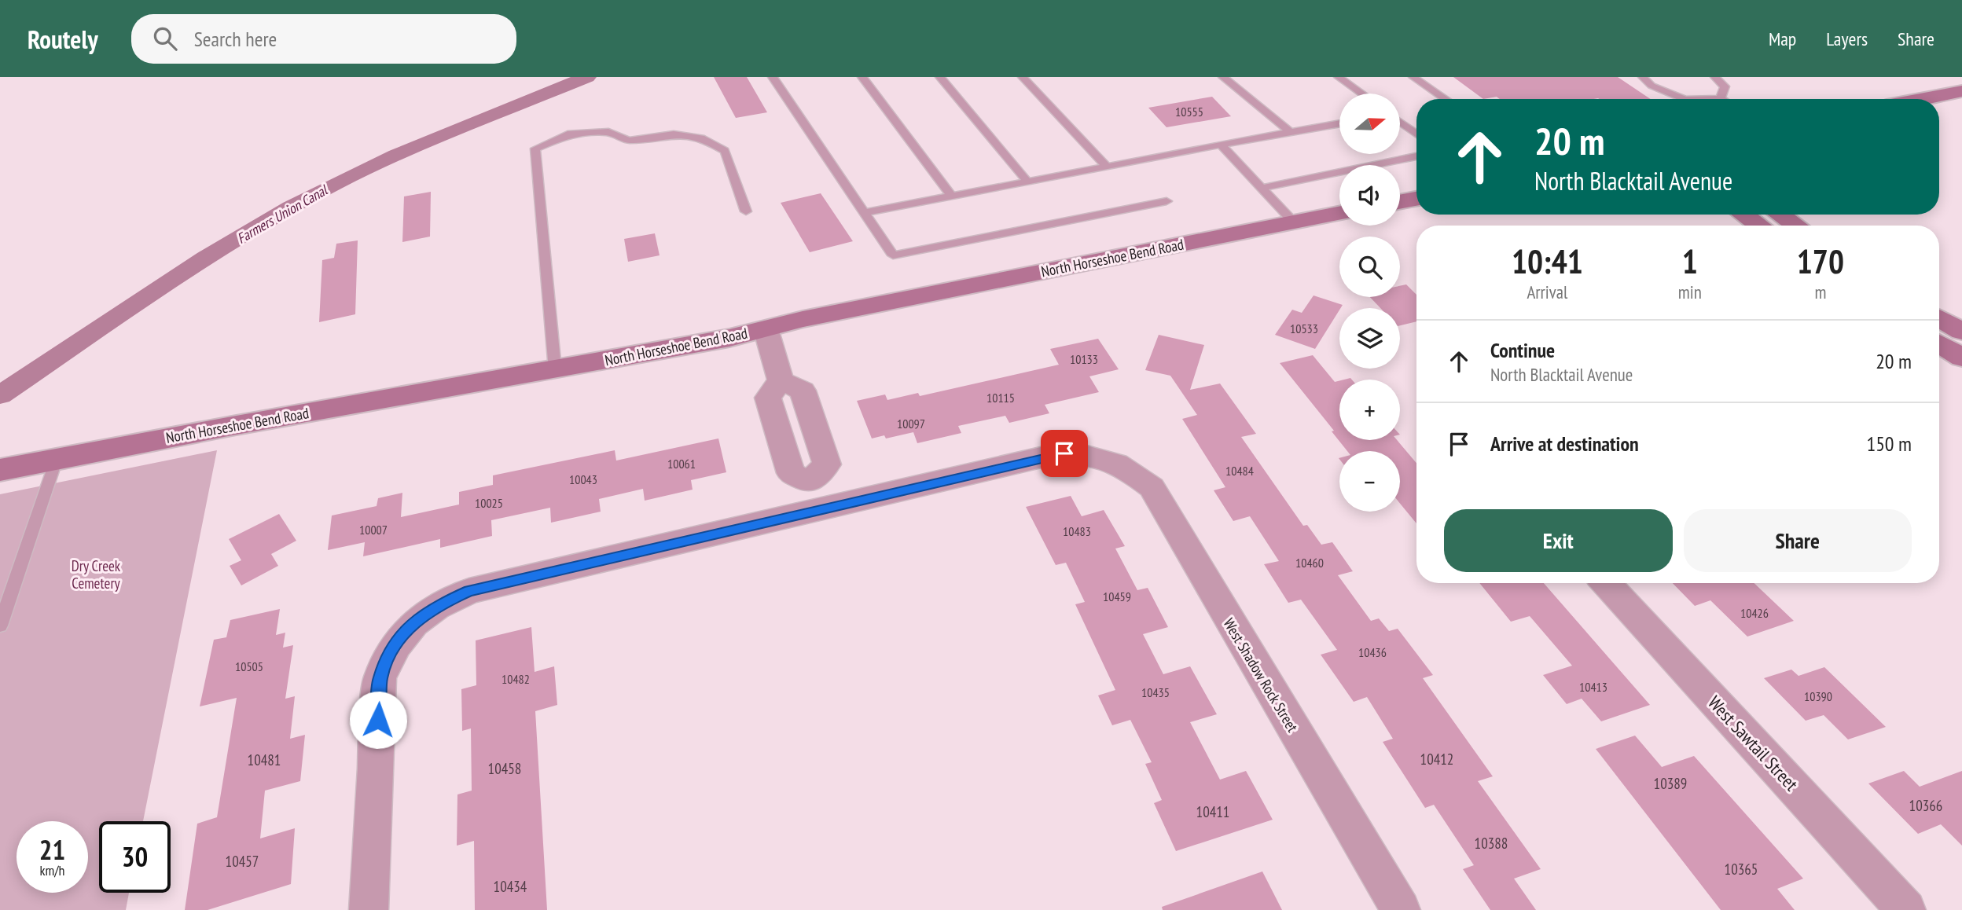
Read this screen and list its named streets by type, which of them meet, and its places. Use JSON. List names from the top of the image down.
{
  "streets": {
    "street": ["North Horseshoe Bend Road", "West Shadow Rock Street", "West Sawtail Street"]
  },
  "water": ["Farmers Union Canal"],
  "parks": ["Dry Creek Cemetery"],
  "house_numbers": [
    "10555",
    "10533",
    "10133",
    "10115",
    "10097",
    "10061",
    "10484",
    "10043",
    "10025",
    "10007",
    "10483",
    "10460",
    "10459",
    "10426",
    "10436",
    "10505",
    "10482",
    "10413",
    "10435",
    "10390",
    "10412",
    "10481",
    "10458",
    "10389",
    "10366",
    "10411",
    "10388",
    "10457",
    "10365",
    "10434"
  ],
  "north": "right",
  "page": {
    "header": "Routely",
    "search": "Search here",
    "nav": ["Map", "Layers", "Share"],
    "map_buttons": ["+", "−"],
    "turn": ["20 m", "North Blacktail Avenue"],
    "eta": [
      "10:41",
      "Arrival",
      "1",
      "min",
      "170",
      "m"
    ],
    "list": [
      {
        "name": "Continue",
        "note": "North Blacktail Avenue",
        "value": "20 m"
      },
      {
        "name": "Arrive at destination",
        "value": "150 m"
      }
    ],
    "buttons": ["Exit", "Share"],
    "speed": "21 km/h",
    "limit": "30"
  }
}
